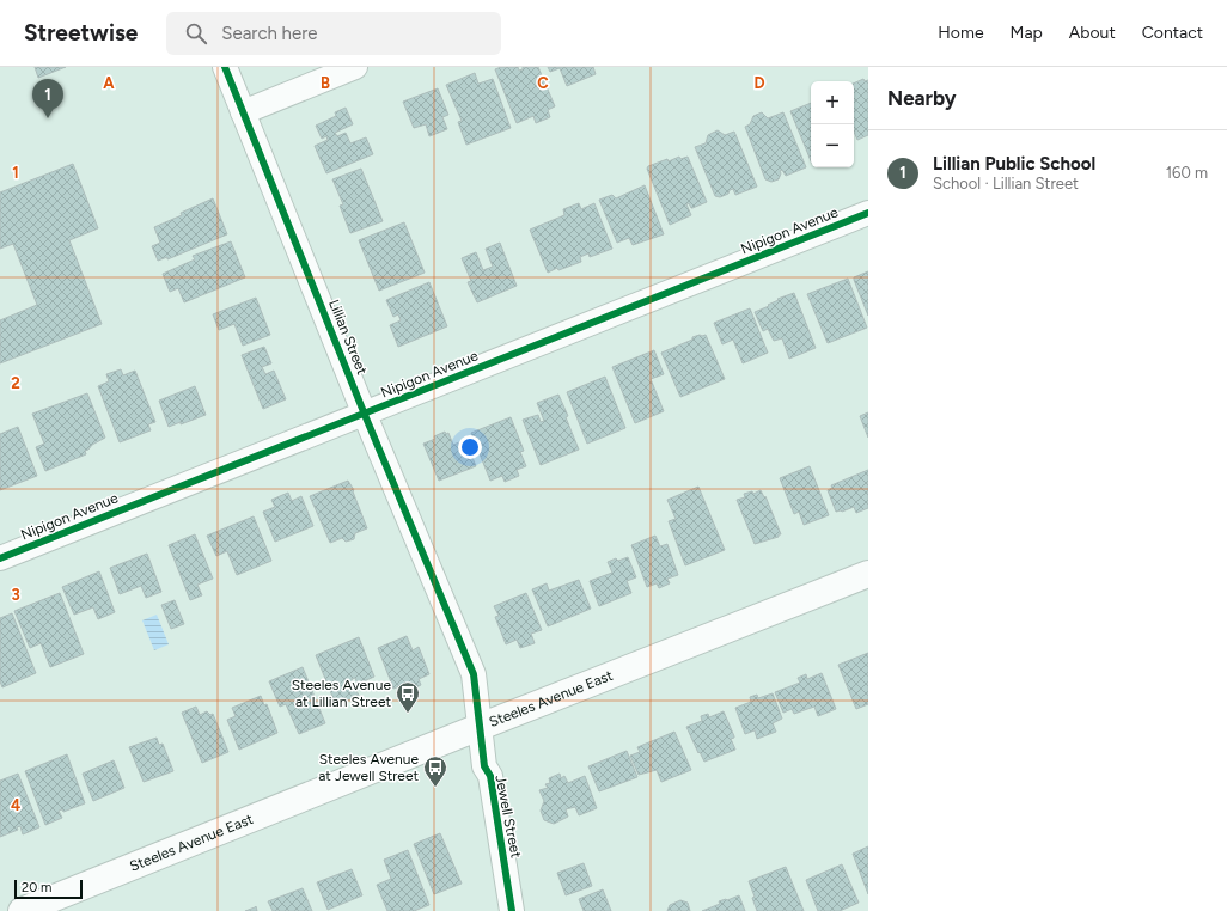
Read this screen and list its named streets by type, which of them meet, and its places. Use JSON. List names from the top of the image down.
{
  "streets": {
    "main road": ["Steeles Avenue East"],
    "street": ["Nipigon Avenue", "Lillian Street", "Jewell Street"]
  },
  "crossings": [
    ["Nipigon Avenue", "Lillian Street"],
    ["Lillian Street", "Steeles Avenue East"],
    ["Lillian Street", "Jewell Street"],
    ["Steeles Avenue East", "Jewell Street"]
  ],
  "places": {
    "bus stop": ["Steeles Avenue at Lillian Street", "Steeles Avenue at Jewell Street"]
  },
  "scale_bar": "20 m",
  "page": {
    "header": "Streetwise",
    "search": "Search here",
    "nav": [
      "Home",
      "Map",
      "About",
      "Contact"
    ],
    "heading": "Nearby",
    "pins": "1",
    "map_buttons": ["+", "−"],
    "list": [
      {
        "mark": "1",
        "name": "Lillian Public School",
        "note": "School · Lillian Street",
        "value": "160 m"
      }
    ],
    "scale": "20 m"
  },
  "grid": {
    "columns": [
      "A",
      "B",
      "C",
      "D"
    ],
    "rows": [
      "1",
      "2",
      "3",
      "4"
    ]
  }
}
